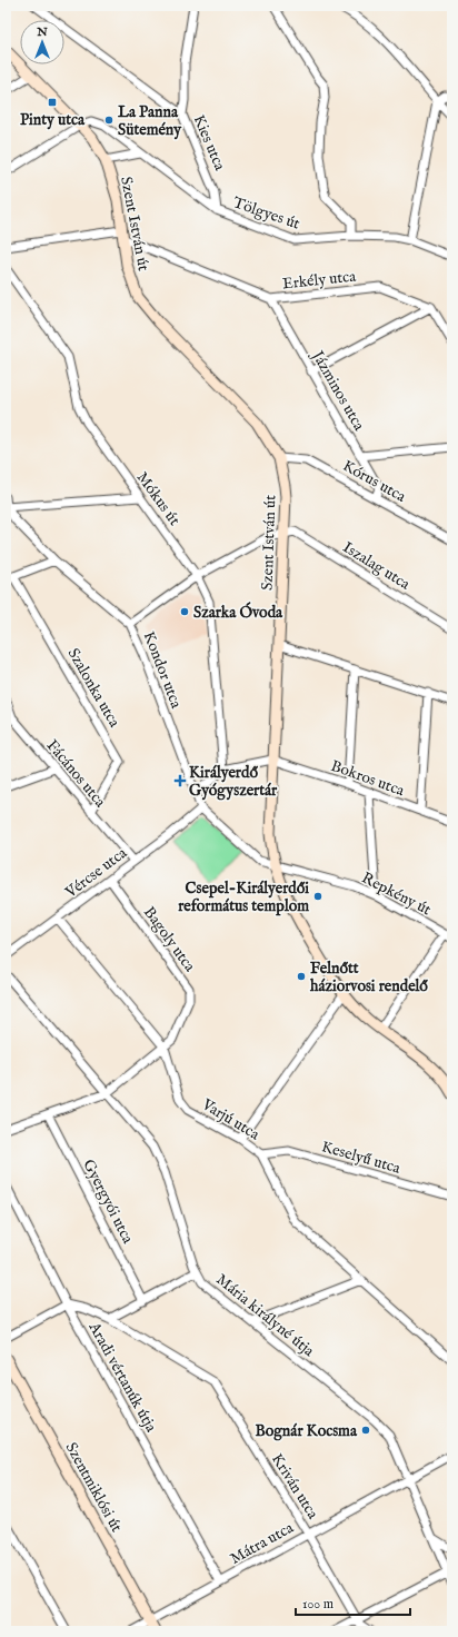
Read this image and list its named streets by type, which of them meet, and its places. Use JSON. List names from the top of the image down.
{
  "streets": {
    "street": [
      "Kies utca",
      "Tölgyes út",
      "Szent István út",
      "Erkély utca",
      "Jázminos utca",
      "Kórus utca",
      "Mókus út",
      "Iszalag utca",
      "Kondor utca",
      "Szalonka utca",
      "Fácános utca",
      "Bokros utca",
      "Vércse utca",
      "Repkény út",
      "Bagoly utca",
      "Varjú utca",
      "Keselyű utca",
      "Gyergyói utca",
      "Mária királyné útja",
      "Aradi vértanúk útja",
      "Kriván utca",
      "Szentmiklósi út",
      "Mátra utca"
    ]
  },
  "crossings": [
    ["Kies utca", "Tölgyes út"],
    ["Tölgyes út", "Szent István út"],
    ["Szent István út", "Erkély utca"],
    ["Szent István út", "Kórus utca"],
    ["Szent István út", "Iszalag utca"],
    ["Szent István út", "Kondor utca"],
    ["Szent István út", "Bokros utca"],
    ["Szent István út", "Repkény út"],
    ["Erkély utca", "Jázminos utca"],
    ["Jázminos utca", "Kórus utca"],
    ["Kondor utca", "Vércse utca"],
    ["Kondor utca", "Repkény út"],
    ["Szalonka utca", "Fácános utca"],
    ["Fácános utca", "Vércse utca"],
    ["Vércse utca", "Bagoly utca"],
    ["Vércse utca", "Varjú utca"],
    ["Bagoly utca", "Varjú utca"],
    ["Bagoly utca", "Gyergyói utca"],
    ["Bagoly utca", "Mária királyné útja"],
    ["Varjú utca", "Keselyű utca"],
    ["Mária királyné útja", "Mátra utca"],
    ["Aradi vértanúk útja", "Kriván utca"],
    ["Aradi vértanúk útja", "Mátra utca"],
    ["Kriván utca", "Mátra utca"],
    ["Szentmiklósi út", "Mátra utca"]
  ],
  "places": {
    "transit": ["Pinty utca"],
    "other": [
      "La Panna Sütemény",
      "Szarka Óvoda",
      "Csepel-Királyerdői református templom",
      "Felnőtt háziorvosi rendelő",
      "Bognár Kocsma"
    ],
    "health": ["Királyerdő Gyógyszertár"]
  },
  "scale_bar": "100 m",
  "north": "top"
}
